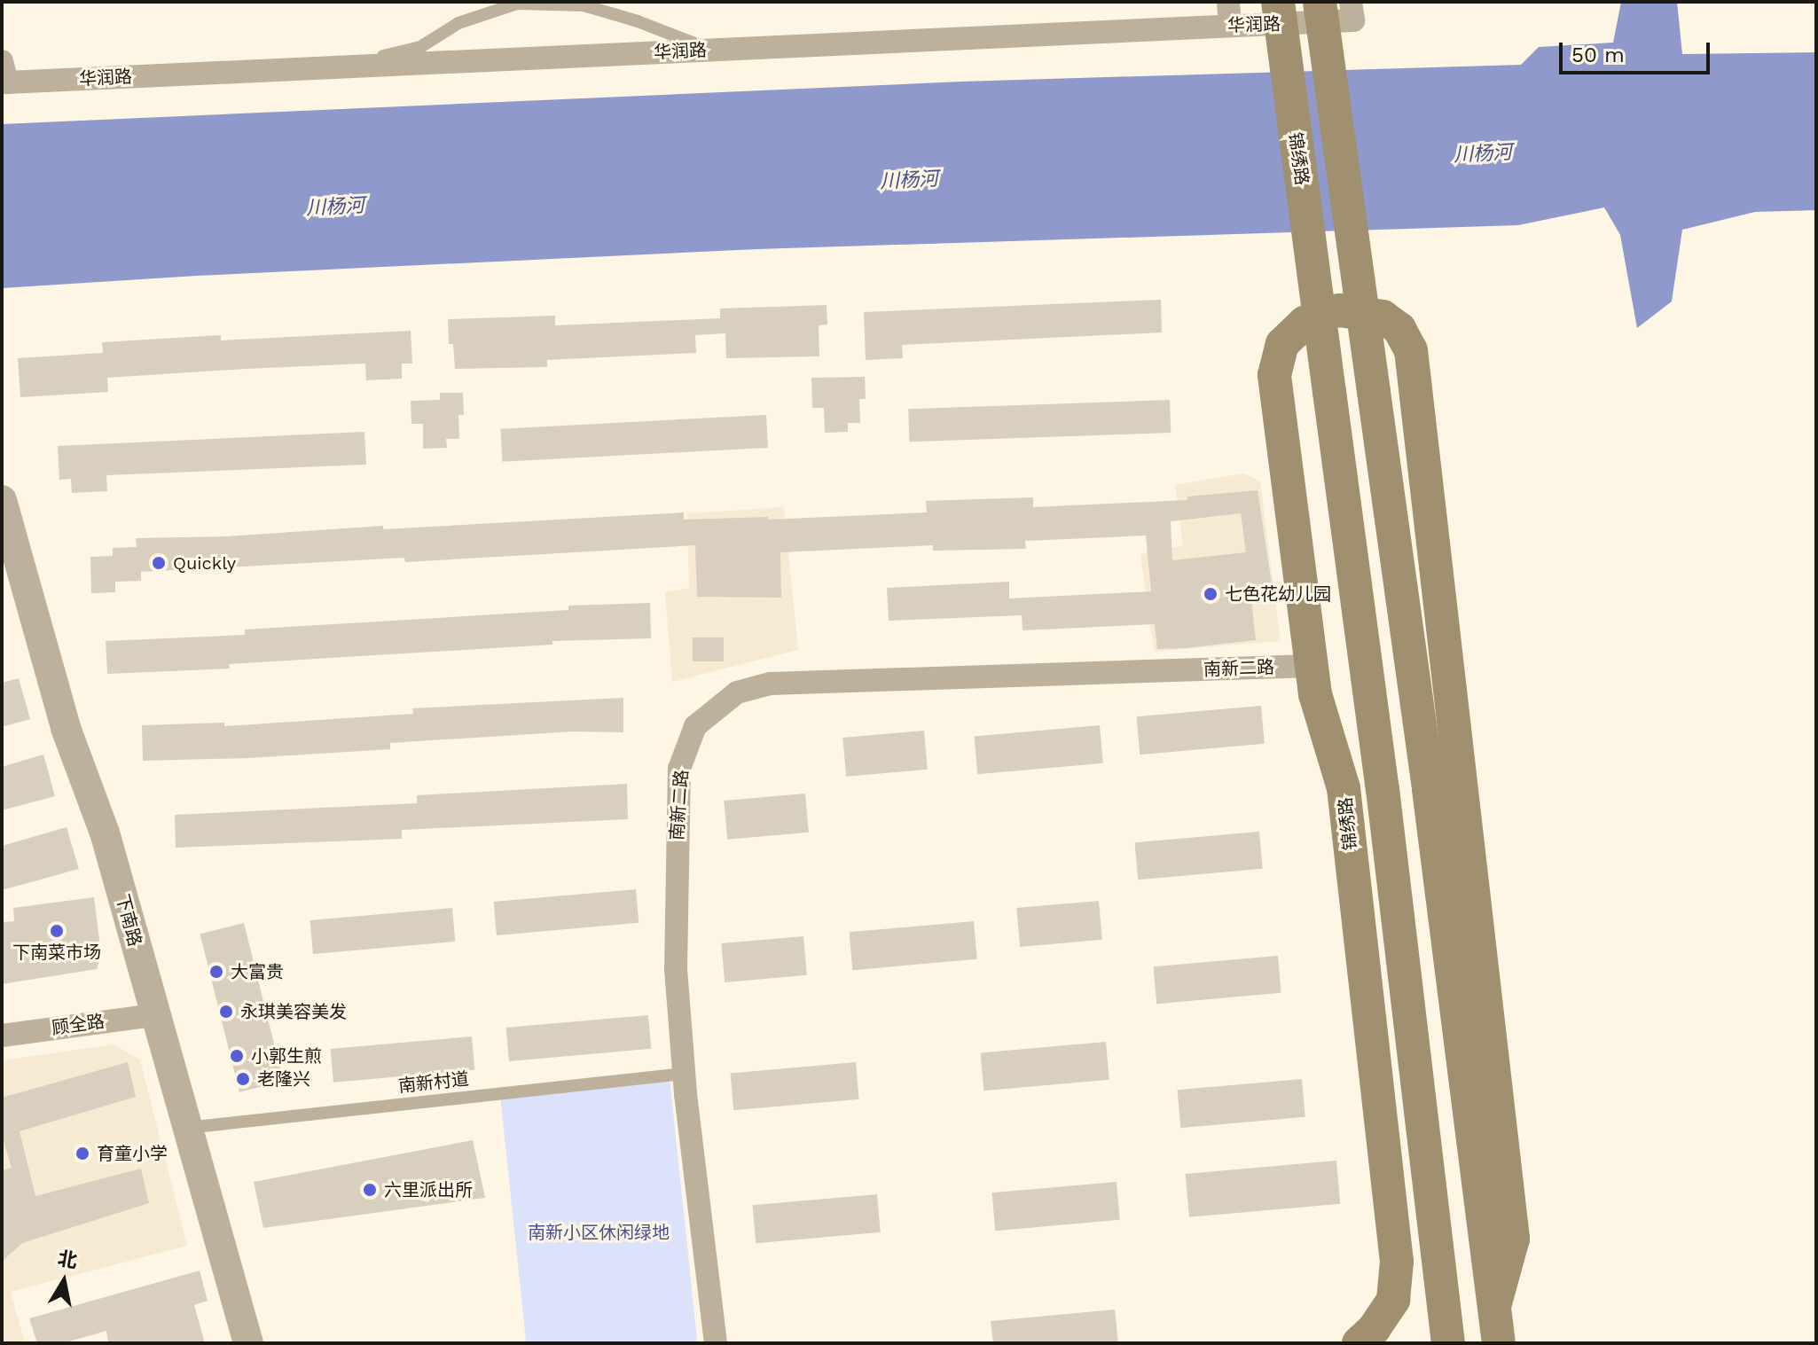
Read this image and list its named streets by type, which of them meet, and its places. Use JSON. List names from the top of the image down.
{
  "streets": {
    "main road": ["锦绣路"],
    "street": [
      "华润路",
      "南新二路",
      "下南路",
      "顾全路"
    ],
    "lane": ["南新村道"]
  },
  "crossings": [
    ["锦绣路", "南新二路"],
    ["南新二路", "南新村道"],
    ["下南路", "顾全路"],
    ["下南路", "南新村道"]
  ],
  "water": ["川杨河"],
  "parks": ["南新小区休闲绿地"],
  "places": [
    "Quickly",
    "七色花幼儿园",
    "下南菜市场",
    "大富贵",
    "永琪美容美发",
    "小郭生煎",
    "老隆兴",
    "育童小学",
    "六里派出所"
  ],
  "scale_bar": "50 m",
  "north": "top"
}
